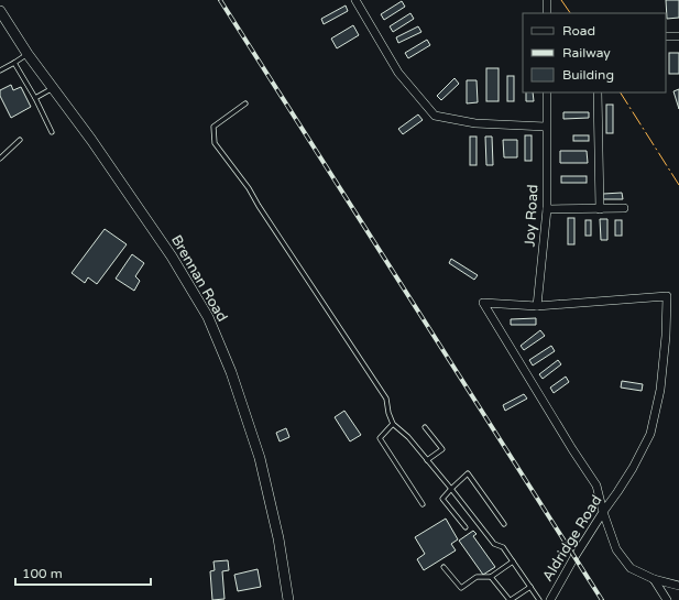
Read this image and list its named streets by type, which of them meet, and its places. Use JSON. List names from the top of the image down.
{
  "streets": {
    "street": ["Joy Road", "Brennan Road", "Aldridge Road"]
  },
  "crossings": [
    ["Joy Road", "Aldridge Road"]
  ],
  "legend": ["Road", "Railway", "Building"],
  "scale_bar": "100 m"
}
